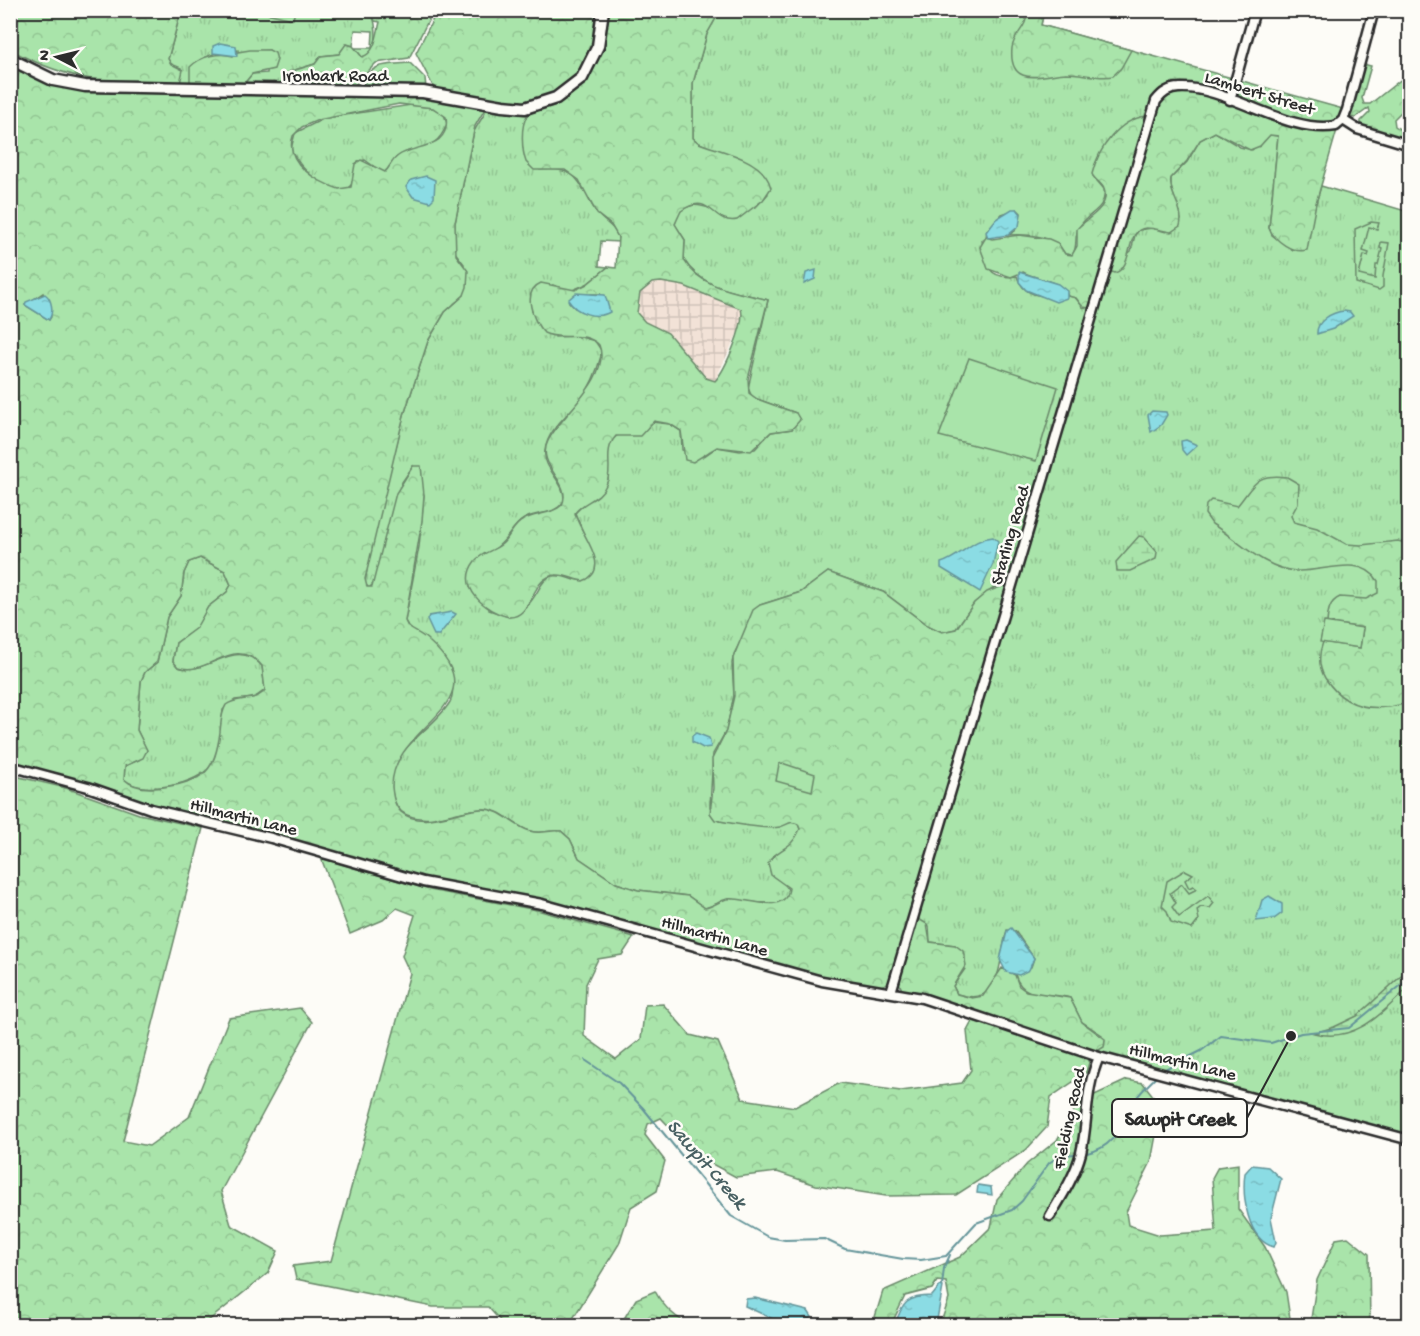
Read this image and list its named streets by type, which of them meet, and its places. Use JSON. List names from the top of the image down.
{
  "streets": {
    "street": [
      "Ironbark Road",
      "Lambert Street",
      "Starling Road",
      "Hillmartin Lane",
      "Fielding Road"
    ]
  },
  "crossings": [
    ["Lambert Street", "Starling Road"],
    ["Starling Road", "Hillmartin Lane"],
    ["Hillmartin Lane", "Fielding Road"]
  ],
  "water": ["Sawpit Creek"],
  "places": ["Sawpit Creek"],
  "north": "left"
}
